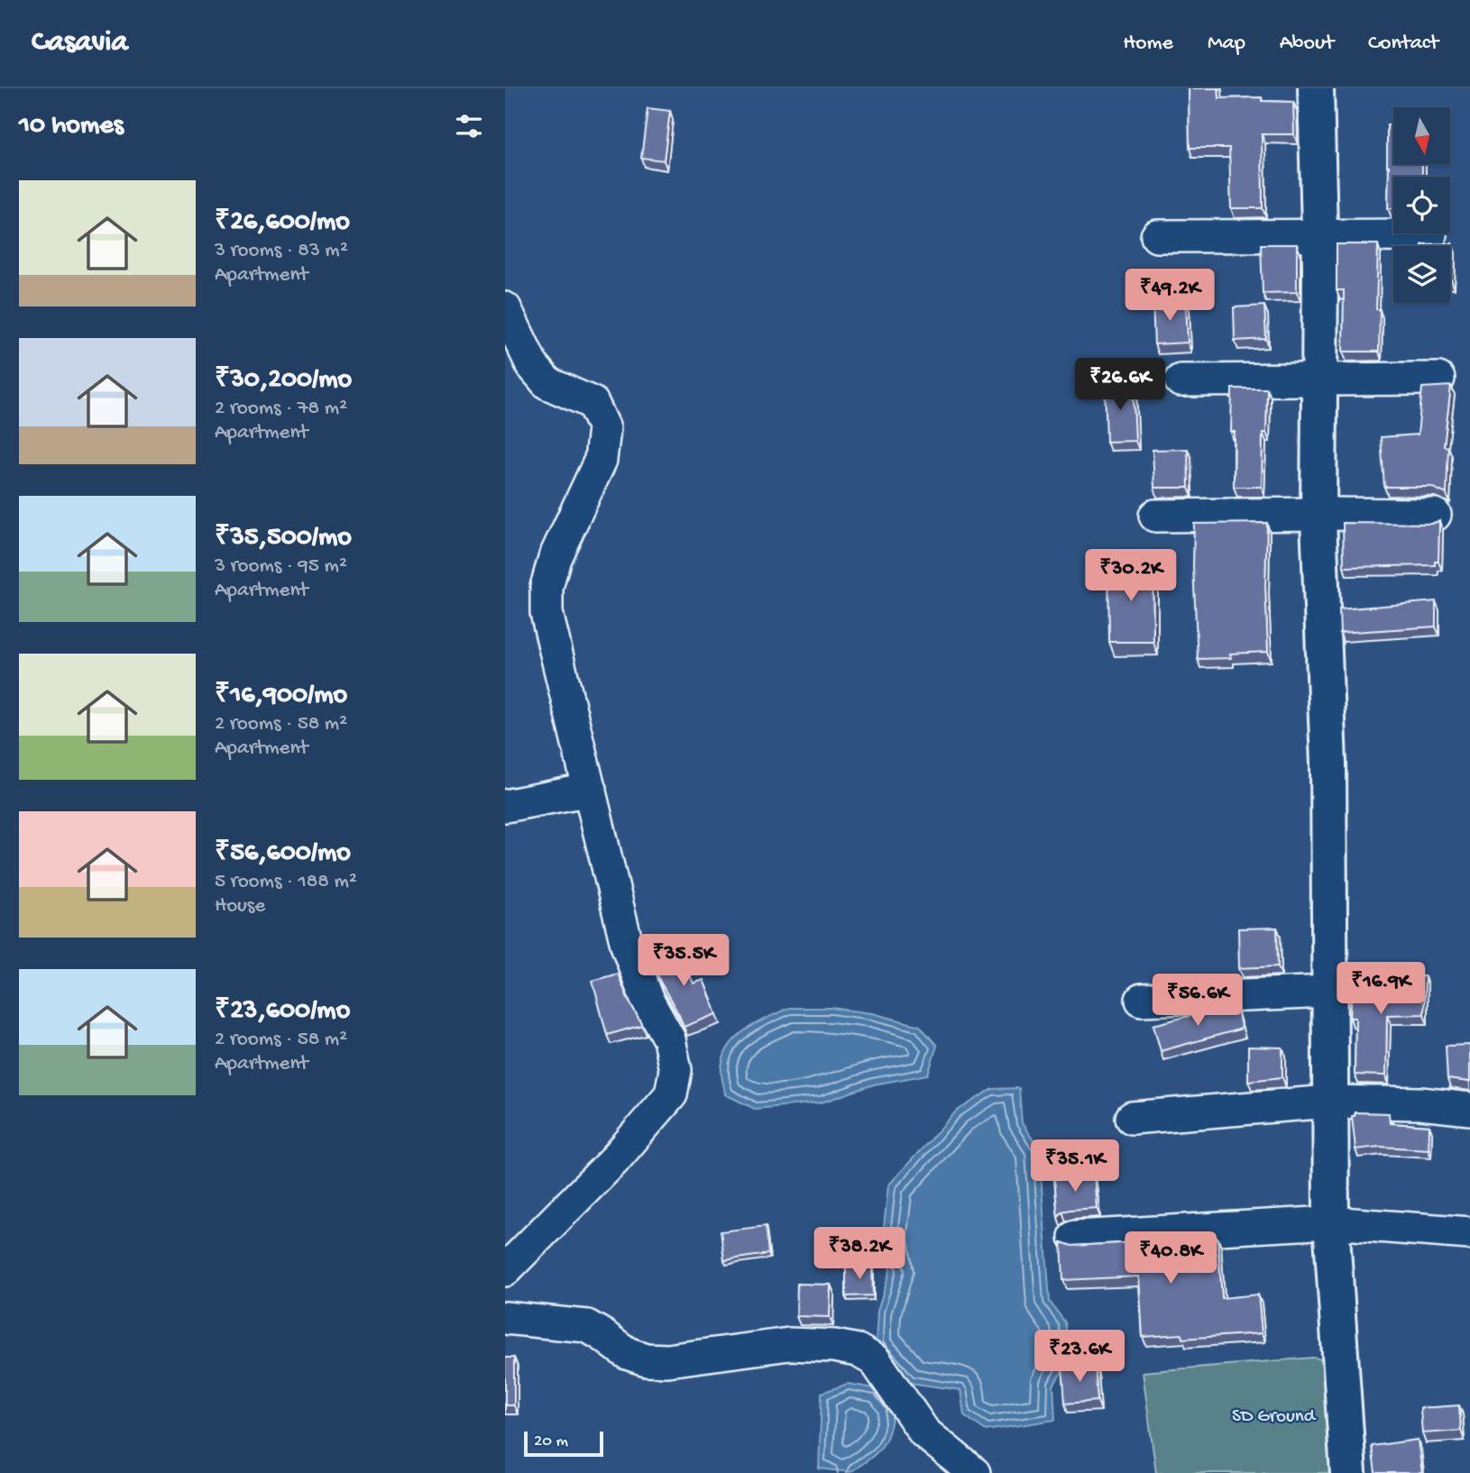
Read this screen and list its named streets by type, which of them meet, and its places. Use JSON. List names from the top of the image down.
{
  "parks": ["SD Ground"],
  "scale_bar": "20 m",
  "north": "bottom",
  "page": {
    "header": "Casavia",
    "nav": [
      "Home",
      "Map",
      "About",
      "Contact"
    ],
    "heading": "10 homes",
    "list": [
      {
        "name": "₹26,600/mo",
        "note": "3 rooms · 83 m² · Apartment"
      },
      {
        "name": "₹30,200/mo",
        "note": "2 rooms · 78 m² · Apartment"
      },
      {
        "name": "₹35,500/mo",
        "note": "3 rooms · 95 m² · Apartment"
      },
      {
        "name": "₹16,900/mo",
        "note": "2 rooms · 58 m² · Apartment"
      },
      {
        "name": "₹56,600/mo",
        "note": "5 rooms · 188 m² · House"
      },
      {
        "name": "₹23,600/mo",
        "note": "2 rooms · 58 m² · Apartment"
      }
    ],
    "price": [
      "₹49.2K",
      "₹26.6K",
      "₹30.2K",
      "₹35.5K",
      "₹16.9K",
      "₹56.6K",
      "₹35.1K",
      "₹38.2K",
      "₹40.8K",
      "₹23.6K"
    ],
    "scale": "20 m"
  }
}
